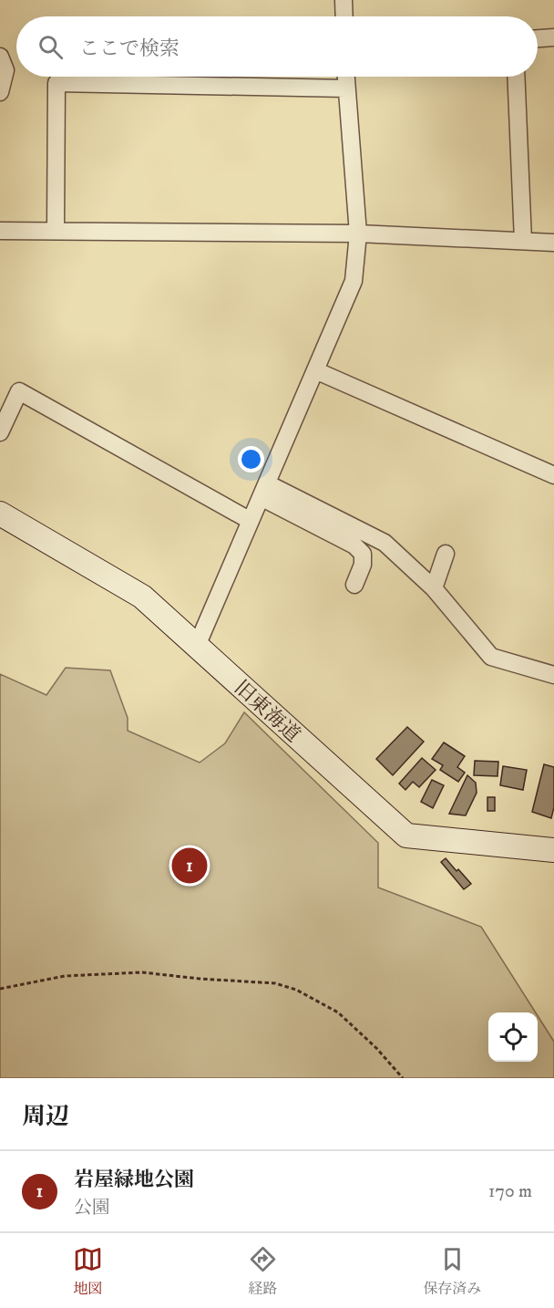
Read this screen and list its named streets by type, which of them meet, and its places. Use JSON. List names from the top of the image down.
{
  "streets": {
    "street": ["旧東海道"]
  },
  "page": {
    "search": "ここで検索",
    "pins": "1",
    "heading": "周辺",
    "list": [
      {
        "mark": "1",
        "name": "岩屋緑地公園",
        "note": "公園",
        "value": "170 m"
      }
    ],
    "nav": ["地図", "経路", "保存済み"]
  }
}
